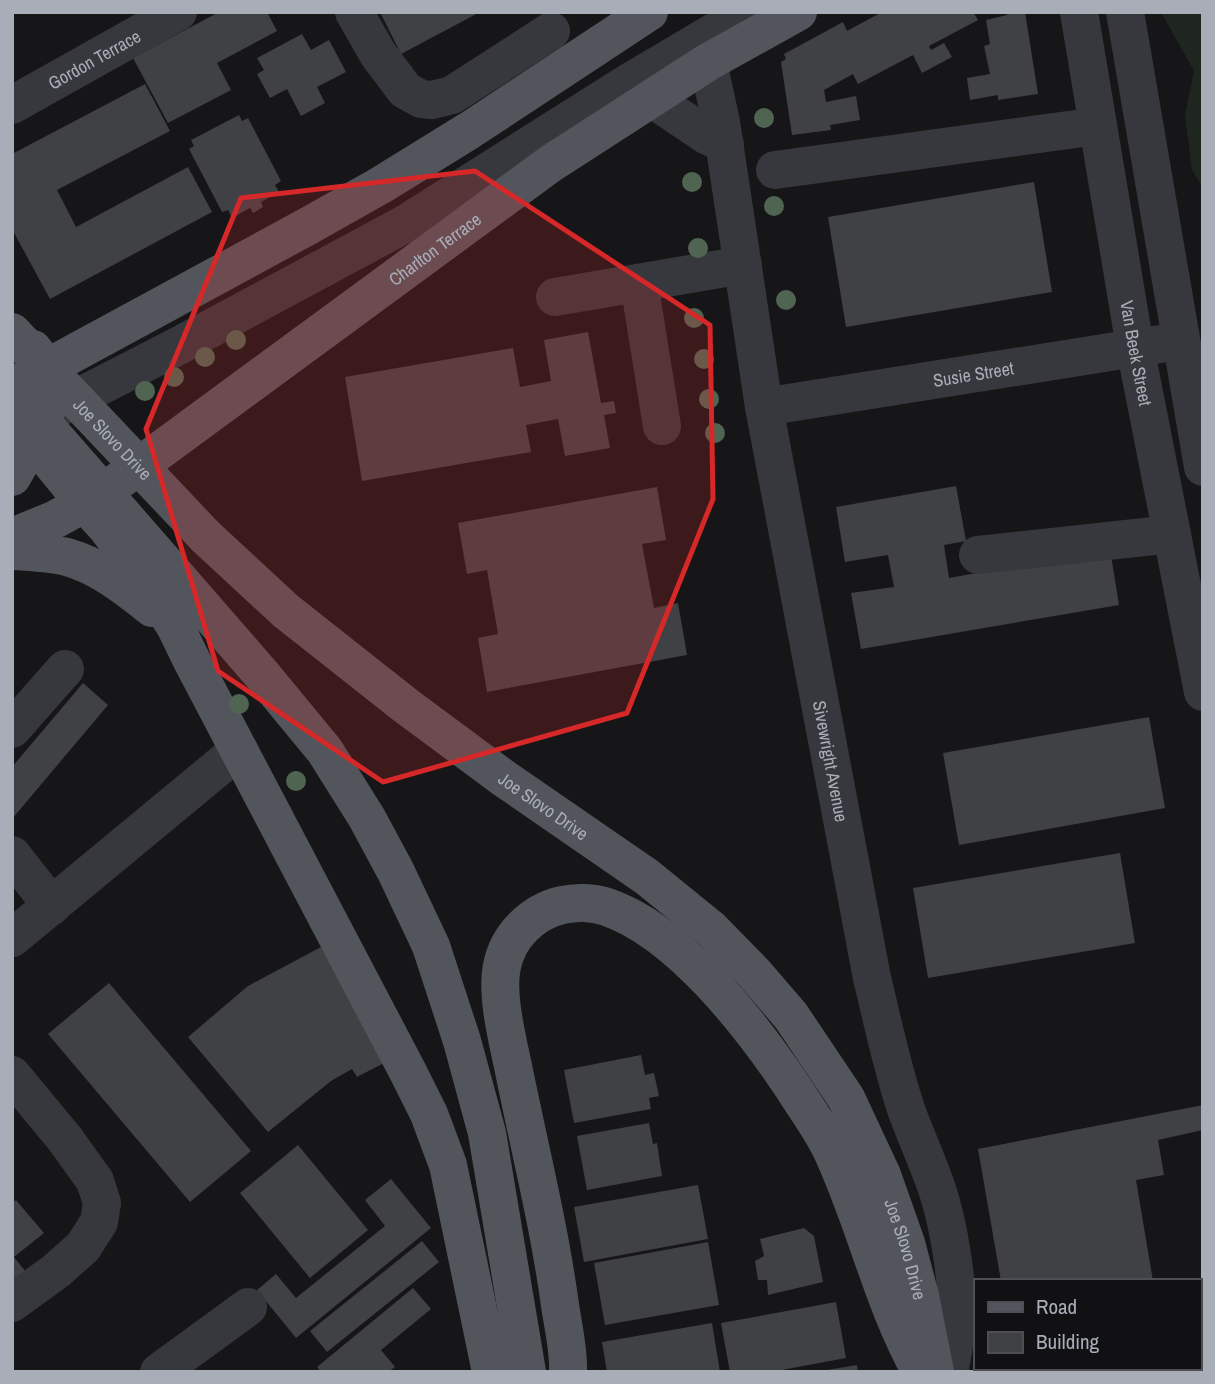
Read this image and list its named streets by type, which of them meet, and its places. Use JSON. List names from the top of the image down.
{
  "streets": {
    "main road": ["Charlton Terrace", "Joe Slovo Drive"],
    "street": [
      "Gordon Terrace",
      "Van Beek Street",
      "Susie Street",
      "Sivewright Avenue"
    ]
  },
  "crossings": [
    ["Charlton Terrace", "Sivewright Avenue"],
    ["Van Beek Street", "Susie Street"],
    ["Susie Street", "Sivewright Avenue"]
  ],
  "legend": ["Road", "Building"]
}
